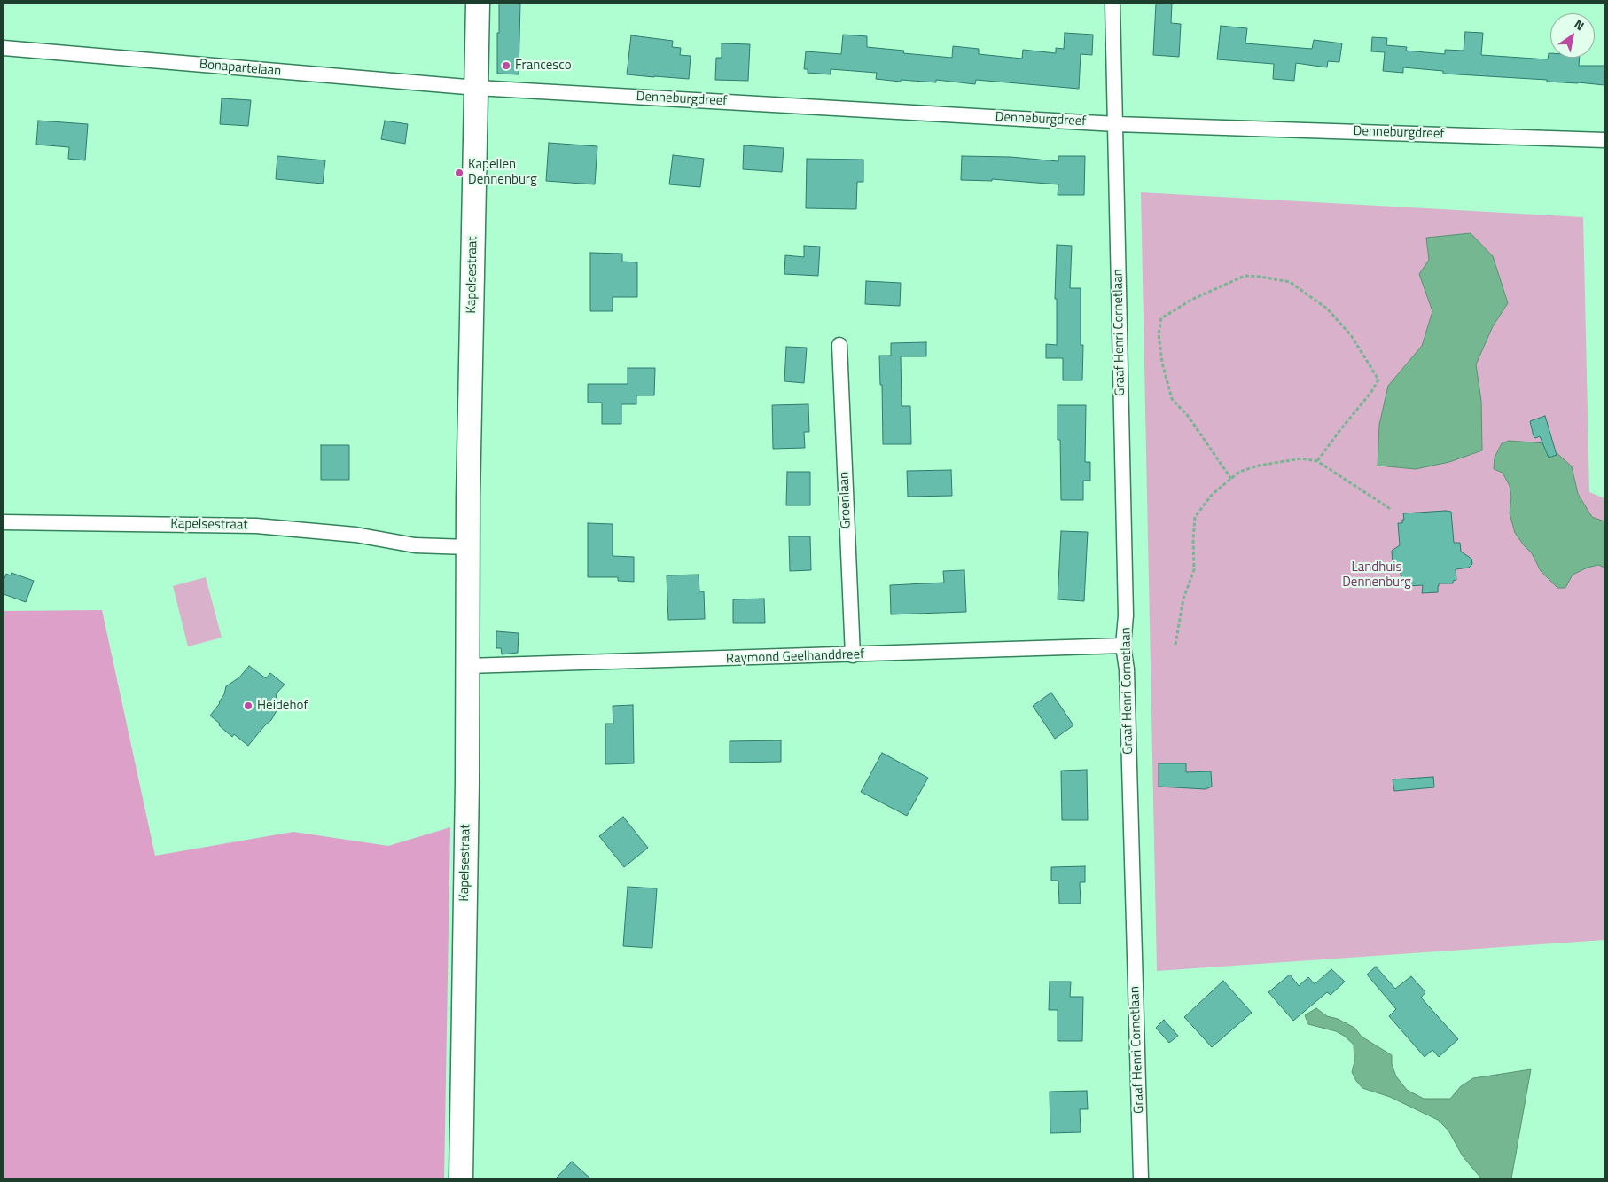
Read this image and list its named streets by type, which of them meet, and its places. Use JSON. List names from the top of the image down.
{
  "streets": {
    "main road": ["Kapelsestraat"],
    "street": [
      "Bonapartelaan",
      "Denneburgdreef",
      "Graaf Henri Cornetlaan",
      "Groenlaan",
      "Raymond Geelhanddreef"
    ]
  },
  "crossings": [
    ["Bonapartelaan", "Denneburgdreef"],
    ["Bonapartelaan", "Kapelsestraat"],
    ["Denneburgdreef", "Kapelsestraat"],
    ["Denneburgdreef", "Graaf Henri Cornetlaan"],
    ["Kapelsestraat", "Raymond Geelhanddreef"],
    ["Graaf Henri Cornetlaan", "Raymond Geelhanddreef"],
    ["Groenlaan", "Raymond Geelhanddreef"]
  ],
  "parks": ["Landhuis Dennenburg"],
  "places": ["Francesco", "Kapellen Dennenburg", "Heidehof"],
  "north": "top right"
}
